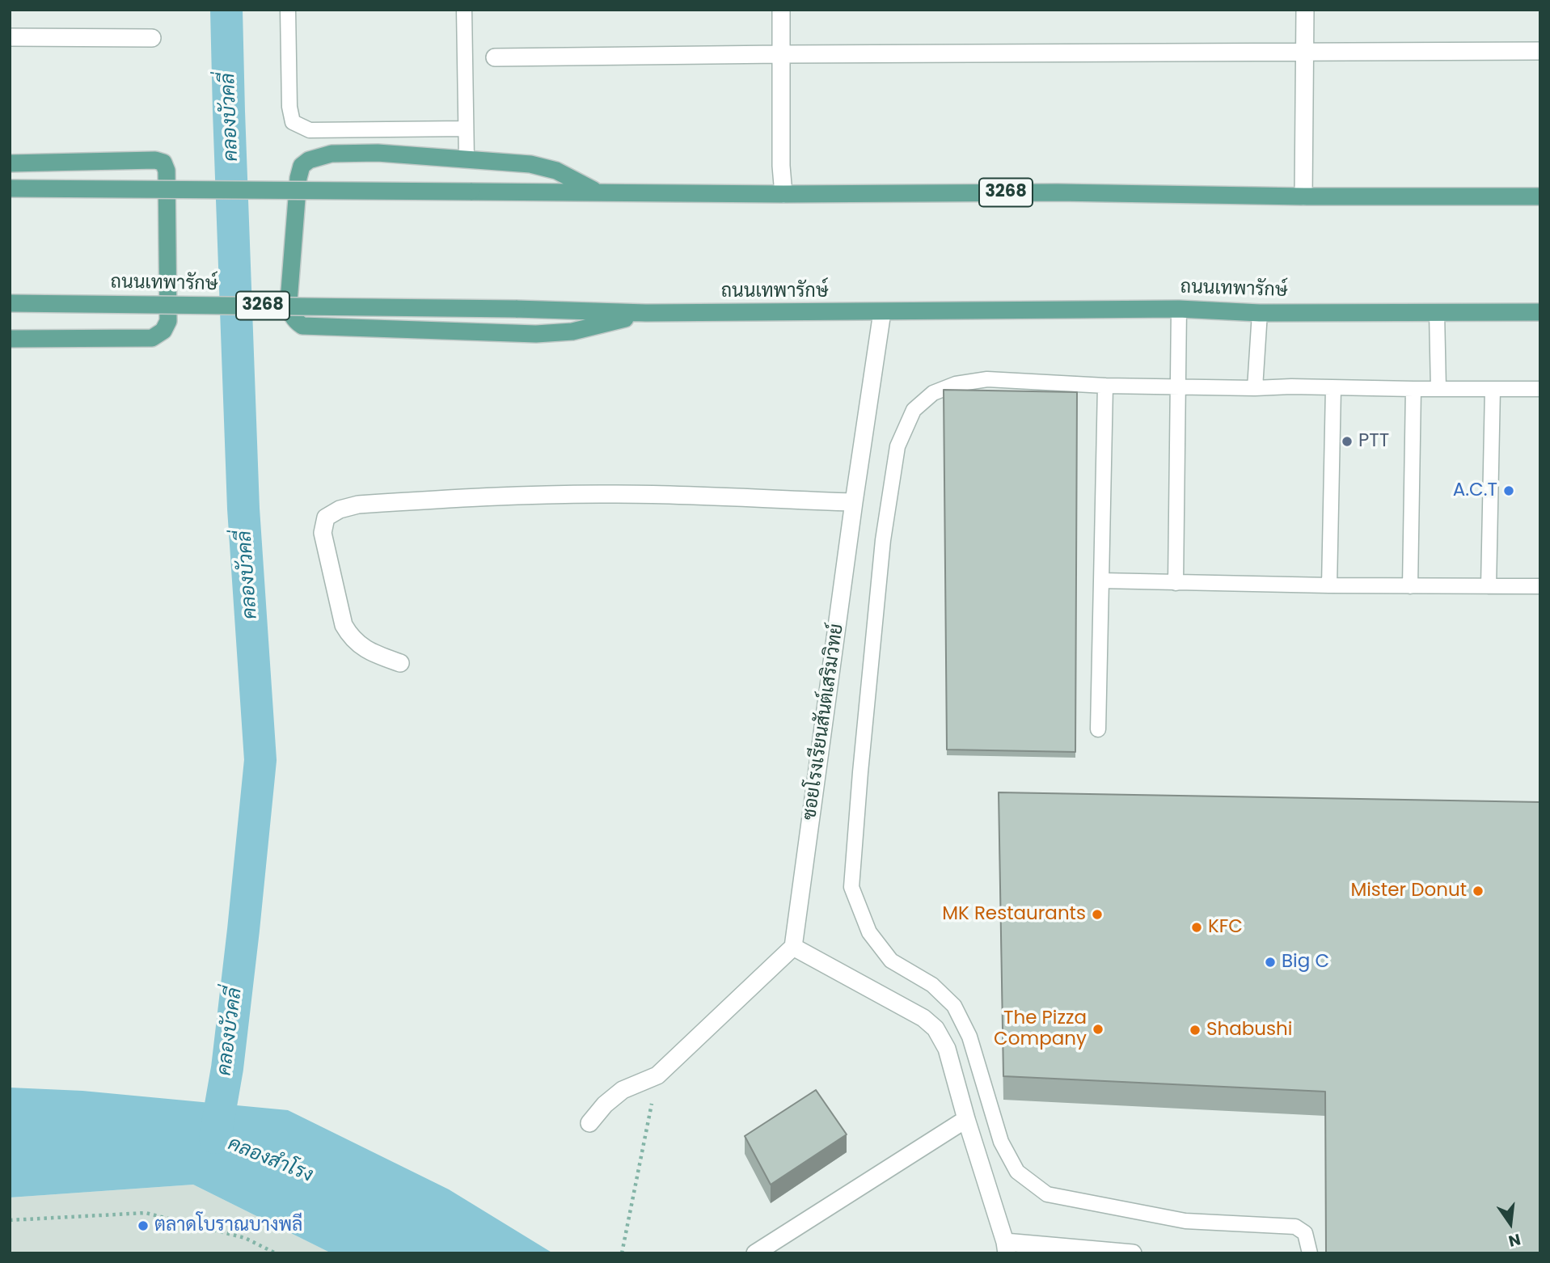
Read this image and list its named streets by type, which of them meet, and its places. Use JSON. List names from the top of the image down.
{
  "streets": {
    "main road": ["3268", "ถนนเทพารักษ์"],
    "street": ["ซอยโรงเรียนสันต์เสริมวิทย์"]
  },
  "crossings": [
    ["ถนนเทพารักษ์", "ซอยโรงเรียนสันต์เสริมวิทย์"]
  ],
  "water": ["คลองบัวคลี่", "คลองสำโรง"],
  "places": [
    "PTT",
    "A.C.T",
    "Mister Donut",
    "MK Restaurants",
    "KFC",
    "Big C",
    "The Pizza Company",
    "Shabushi",
    "ตลาดโบราณบางพลี"
  ],
  "north": "bottom"
}
